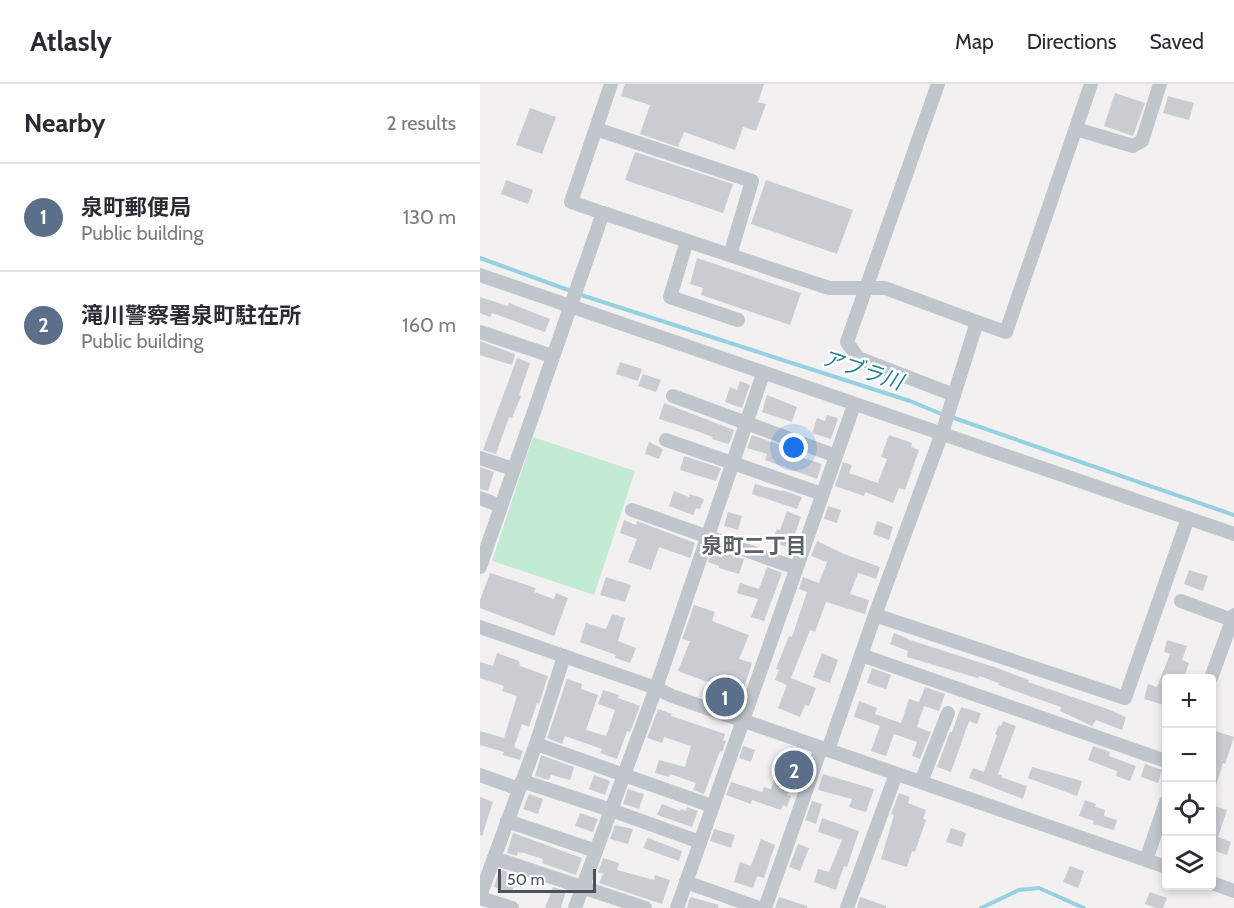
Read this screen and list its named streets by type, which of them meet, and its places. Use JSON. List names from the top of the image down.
{
  "districts": ["泉町二丁目"],
  "water": ["アブラ川"],
  "scale_bar": "50 m",
  "page": {
    "header": "Atlasly",
    "nav": ["Map", "Directions", "Saved"],
    "heading": ["Nearby", "2 results"],
    "list": [
      {
        "mark": "1",
        "name": "泉町郵便局",
        "note": "Public building",
        "value": "130 m"
      },
      {
        "mark": "2",
        "name": "滝川警察署泉町駐在所",
        "note": "Public building",
        "value": "160 m"
      }
    ],
    "map_buttons": ["+", "−"],
    "pins": ["1", "2"],
    "scale": "50 m"
  }
}
